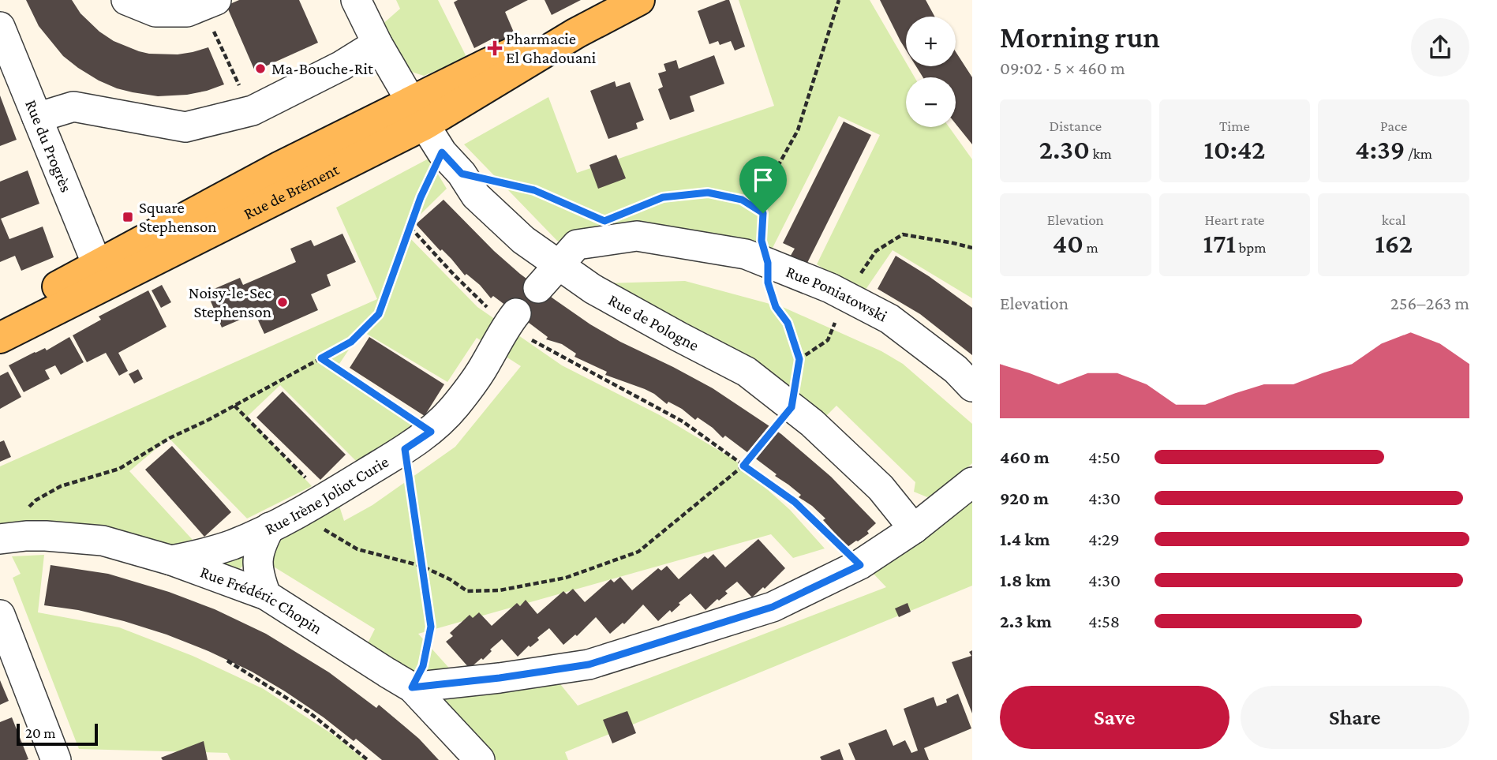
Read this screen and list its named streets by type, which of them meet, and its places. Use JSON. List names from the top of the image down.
{
  "streets": {
    "main road": ["Rue de Brément"],
    "street": [
      "Rue du Progrès",
      "Rue Poniatowski",
      "Rue de Pologne",
      "Rue Irène Joliot Curie",
      "Rue Frédéric Chopin"
    ]
  },
  "crossings": [
    ["Rue du Progrès", "Rue de Brément"],
    ["Rue de Brément", "Rue de Pologne"],
    ["Rue Poniatowski", "Rue de Pologne"],
    ["Rue Irène Joliot Curie", "Rue Frédéric Chopin"]
  ],
  "places": {
    "health": ["Pharmacie El Ghadouani"],
    "other": ["Ma-Bouche-Rit", "Noisy-le-Sec Stephenson"],
    "transit": ["Square Stephenson"]
  },
  "scale_bar": "20 m",
  "page": {
    "heading": ["Morning run", "09:02 · 5 × 460 m"],
    "map_buttons": ["+", "−"],
    "stats": [
      ["Distance", "2.30 km"],
      ["Time", "10:42"],
      ["Pace", "4:39 /km"],
      ["Elevation", "40 m"],
      ["Heart rate", "171 bpm"],
      ["kcal", "162"]
    ],
    "chart": ["Elevation", "256–263 m"],
    "list": [
      {
        "name": "460 m",
        "note": "4:50"
      },
      {
        "name": "920 m",
        "note": "4:30"
      },
      {
        "name": "1.4 km",
        "note": "4:29"
      },
      {
        "name": "1.8 km",
        "note": "4:30"
      },
      {
        "name": "2.3 km",
        "note": "4:58"
      }
    ],
    "buttons": ["Save", "Share"],
    "scale": "20 m"
  }
}
